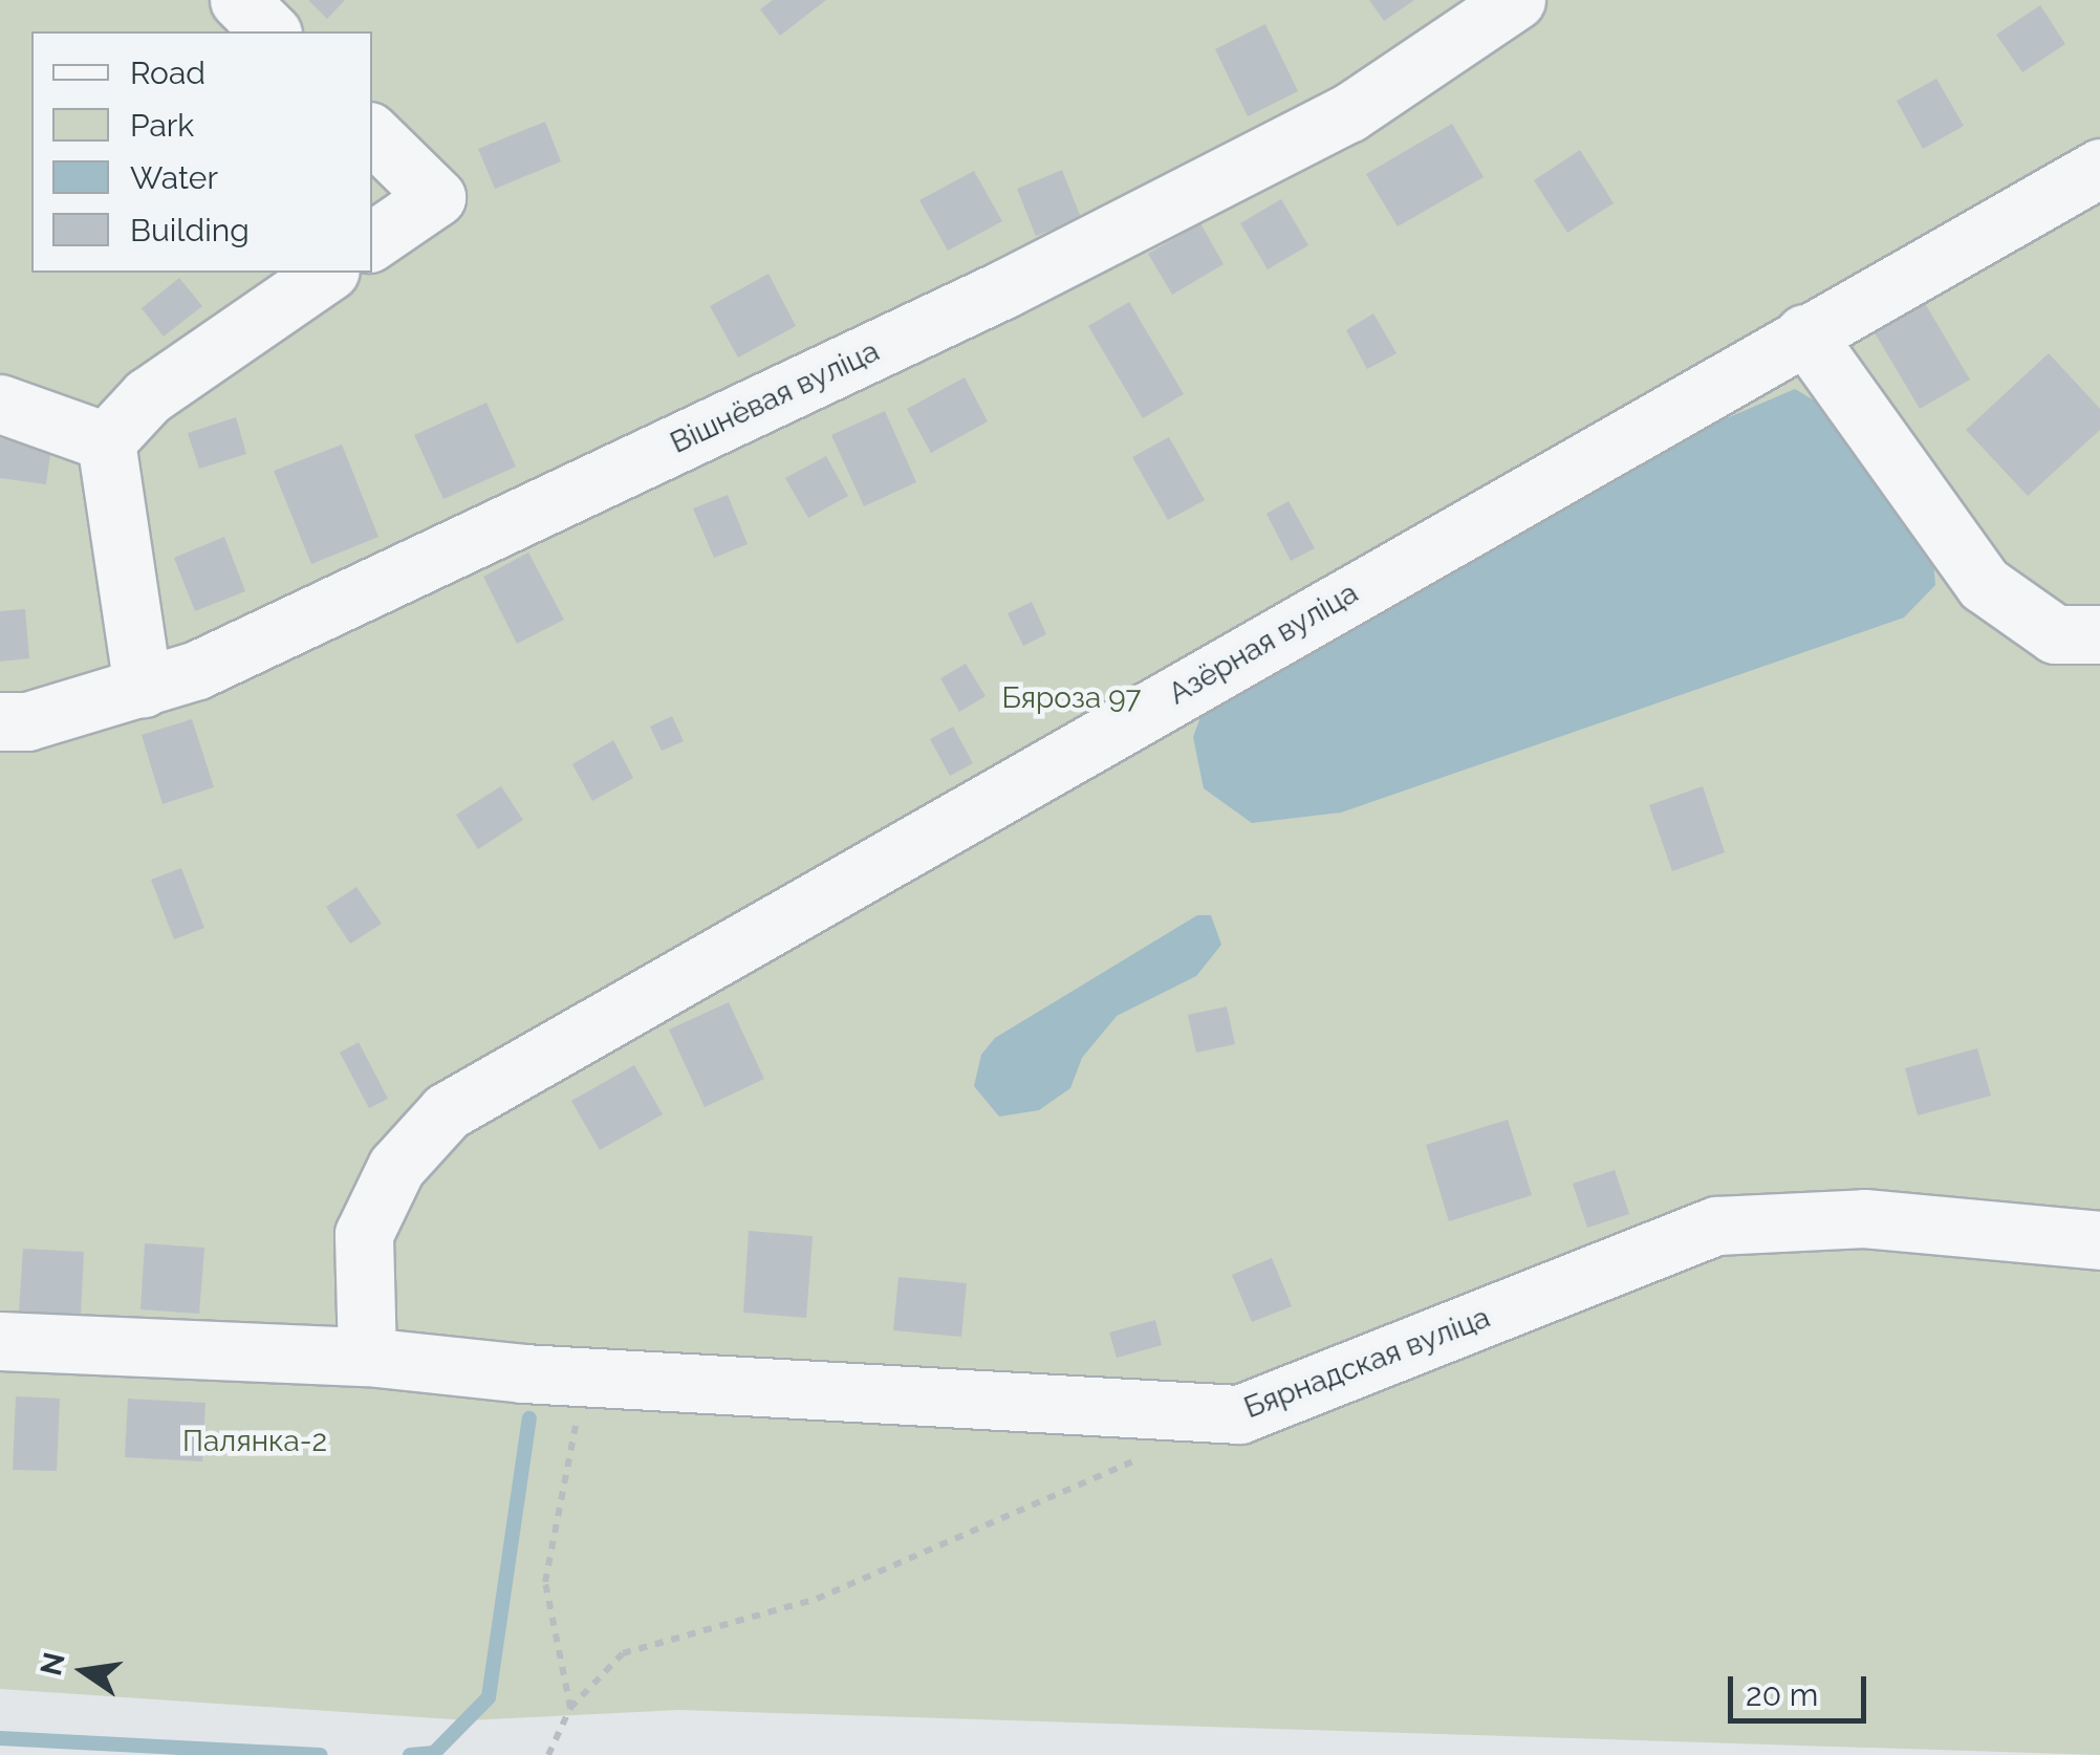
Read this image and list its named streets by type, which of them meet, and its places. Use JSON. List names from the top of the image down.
{
  "streets": {
    "lane": ["Вішнёвая вуліца", "Азёрная вуліца", "Бярнадская вуліца"]
  },
  "crossings": [
    ["Азёрная вуліца", "Бярнадская вуліца"]
  ],
  "parks": ["Бяроза 97", "Палянка-2"],
  "legend": [
    "Road",
    "Park",
    "Water",
    "Building"
  ],
  "scale_bar": "20 m",
  "north": "left"
}
